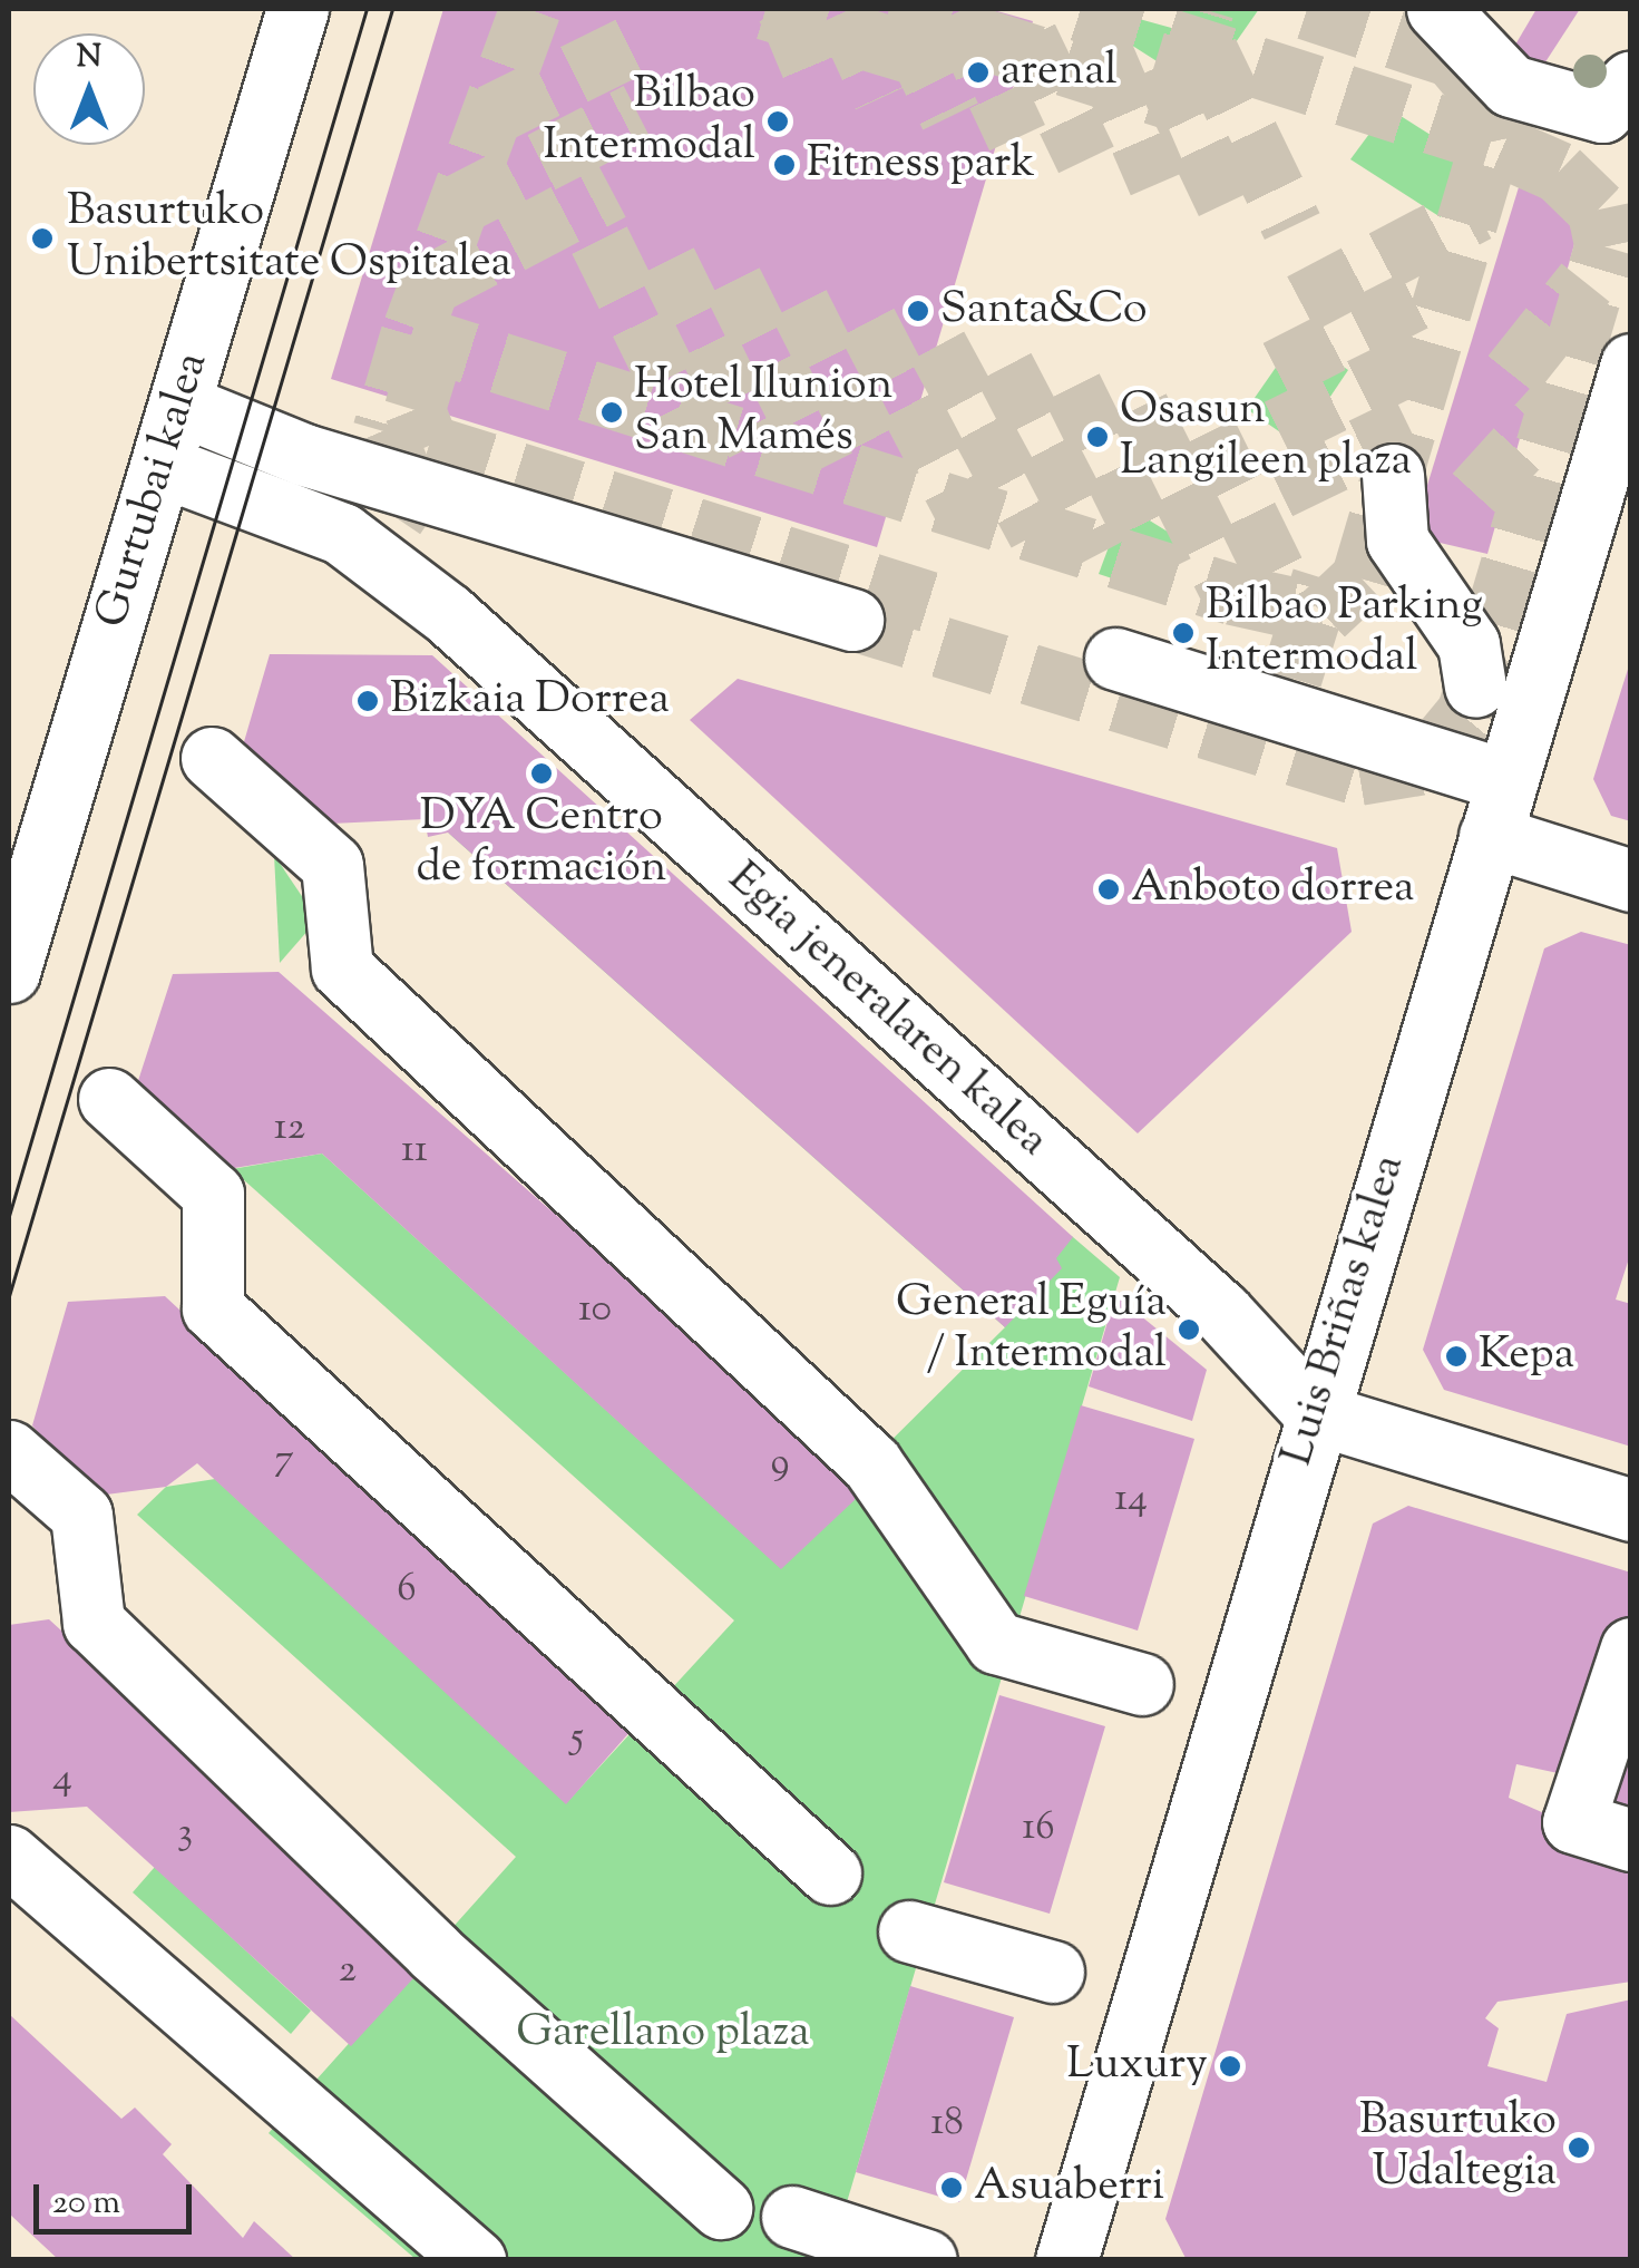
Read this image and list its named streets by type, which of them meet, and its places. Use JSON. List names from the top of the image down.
{
  "streets": {
    "street": ["Gurtubai kalea", "Egia jeneralaren kalea", "Luis Briñas kalea"]
  },
  "crossings": [
    ["Gurtubai kalea", "Egia jeneralaren kalea"],
    ["Egia jeneralaren kalea", "Luis Briñas kalea"]
  ],
  "parks": ["Garellano plaza"],
  "places": [
    "arenal",
    "Bilbao Intermodal",
    "Fitness park",
    "Basurtuko Unibertsitate Ospitalea",
    "Santa&Co",
    "Hotel Ilunion San Mamés",
    "Osasun Langileen plaza",
    "Bilbao Parking Intermodal",
    "Bizkaia Dorrea",
    "DYA Centro de formación",
    "Anboto dorrea",
    "General Eguía / Intermodal",
    "Kepa",
    "Luxury",
    "Basurtuko Udaltegia",
    "Asuaberri"
  ],
  "house_numbers": [
    "12",
    "11",
    "10",
    "7",
    "9",
    "14",
    "6",
    "5",
    "4",
    "16",
    "3",
    "2",
    "18"
  ],
  "scale_bar": "20 m",
  "north": "top"
}
